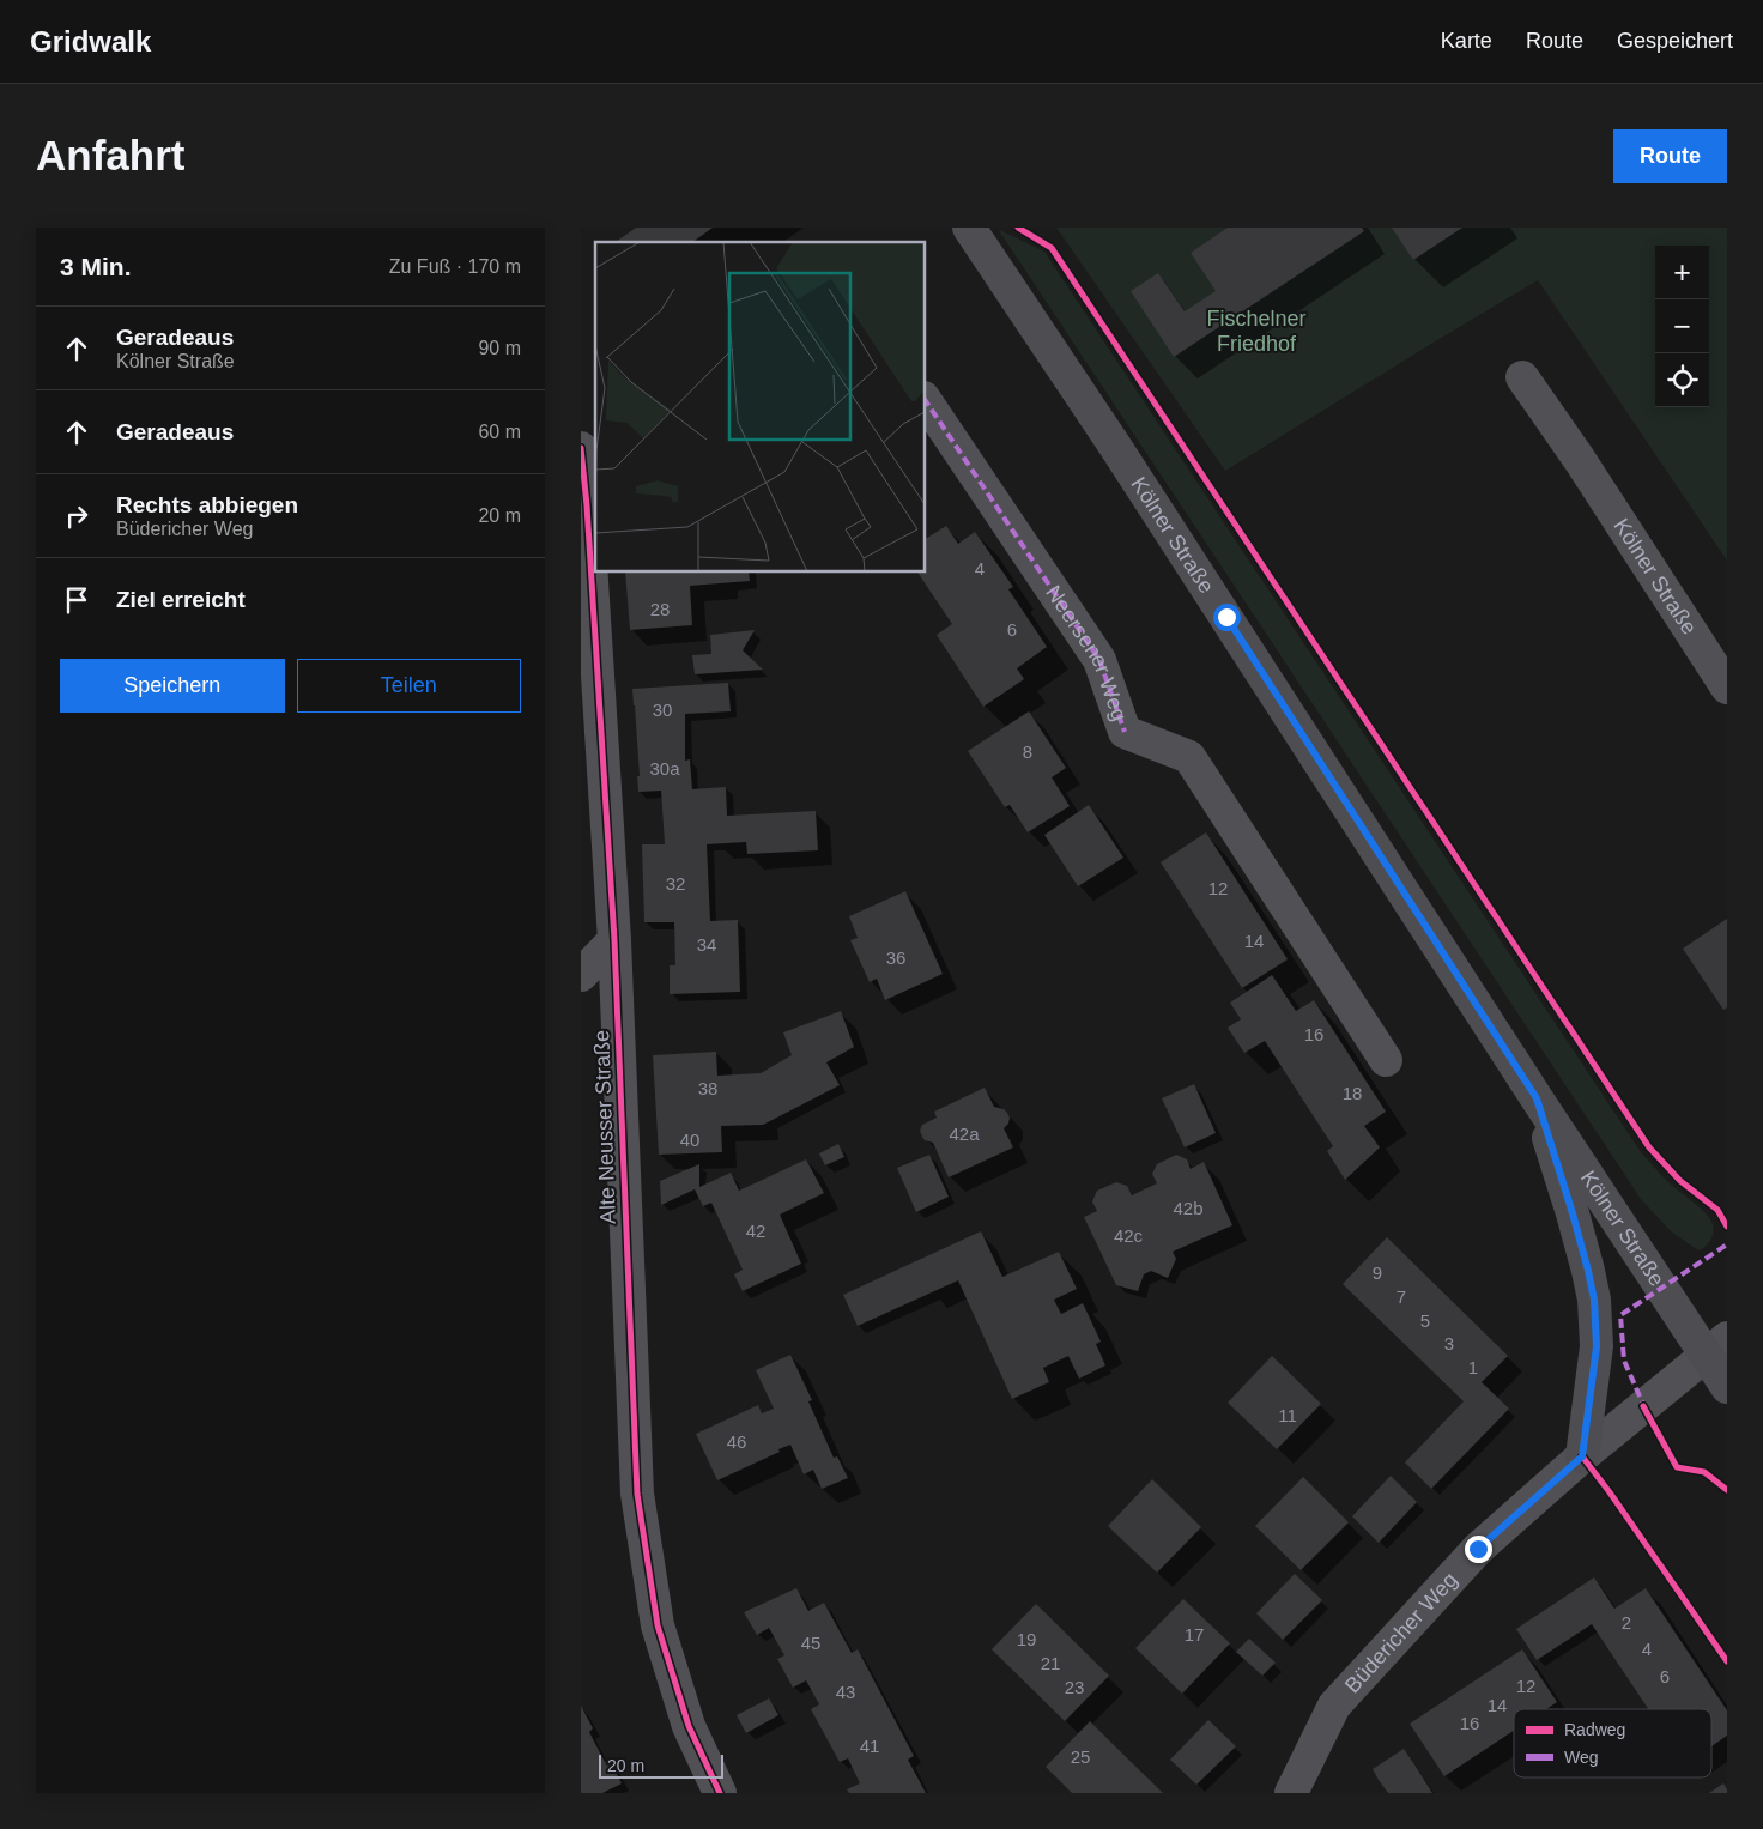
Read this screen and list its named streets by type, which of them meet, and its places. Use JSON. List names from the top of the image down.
{
  "streets": {
    "main road": ["Kölner Straße"],
    "street": ["Neersener Weg", "Alte Neusser Straße", "Büdericher Weg"]
  },
  "crossings": [
    ["Kölner Straße", "Büdericher Weg"]
  ],
  "parks": ["Fischelner Friedhof"],
  "house_numbers": [
    "4",
    "28",
    "6",
    "30",
    "8",
    "30a",
    "32",
    "12",
    "14",
    "34",
    "36",
    "16",
    "38",
    "18",
    "42a",
    "40",
    "42b",
    "42",
    "42c",
    "9",
    "7",
    "5",
    "3",
    "1",
    "11",
    "46",
    "2",
    "17",
    "19",
    "45",
    "4",
    "21",
    "6",
    "12",
    "23",
    "43",
    "14",
    "16",
    "41",
    "25"
  ],
  "legend": ["Radweg", "Weg"],
  "scale_bar": "20 m",
  "page": {
    "header": "Gridwalk",
    "nav": ["Karte", "Route", "Gespeichert"],
    "buttons": [
      "Route",
      ["Speichern", "Teilen"]
    ],
    "title": "Anfahrt",
    "heading": ["3 Min.", "Zu Fuß · 170 m"],
    "map_buttons": ["+", "−"],
    "list": [
      ["Geradeaus", "Kölner Straße", "90 m"],
      ["Geradeaus", "60 m"],
      ["Rechts abbiegen", "Büdericher Weg", "20 m"],
      "Ziel erreicht"
    ],
    "scale": "20 m"
  }
}
